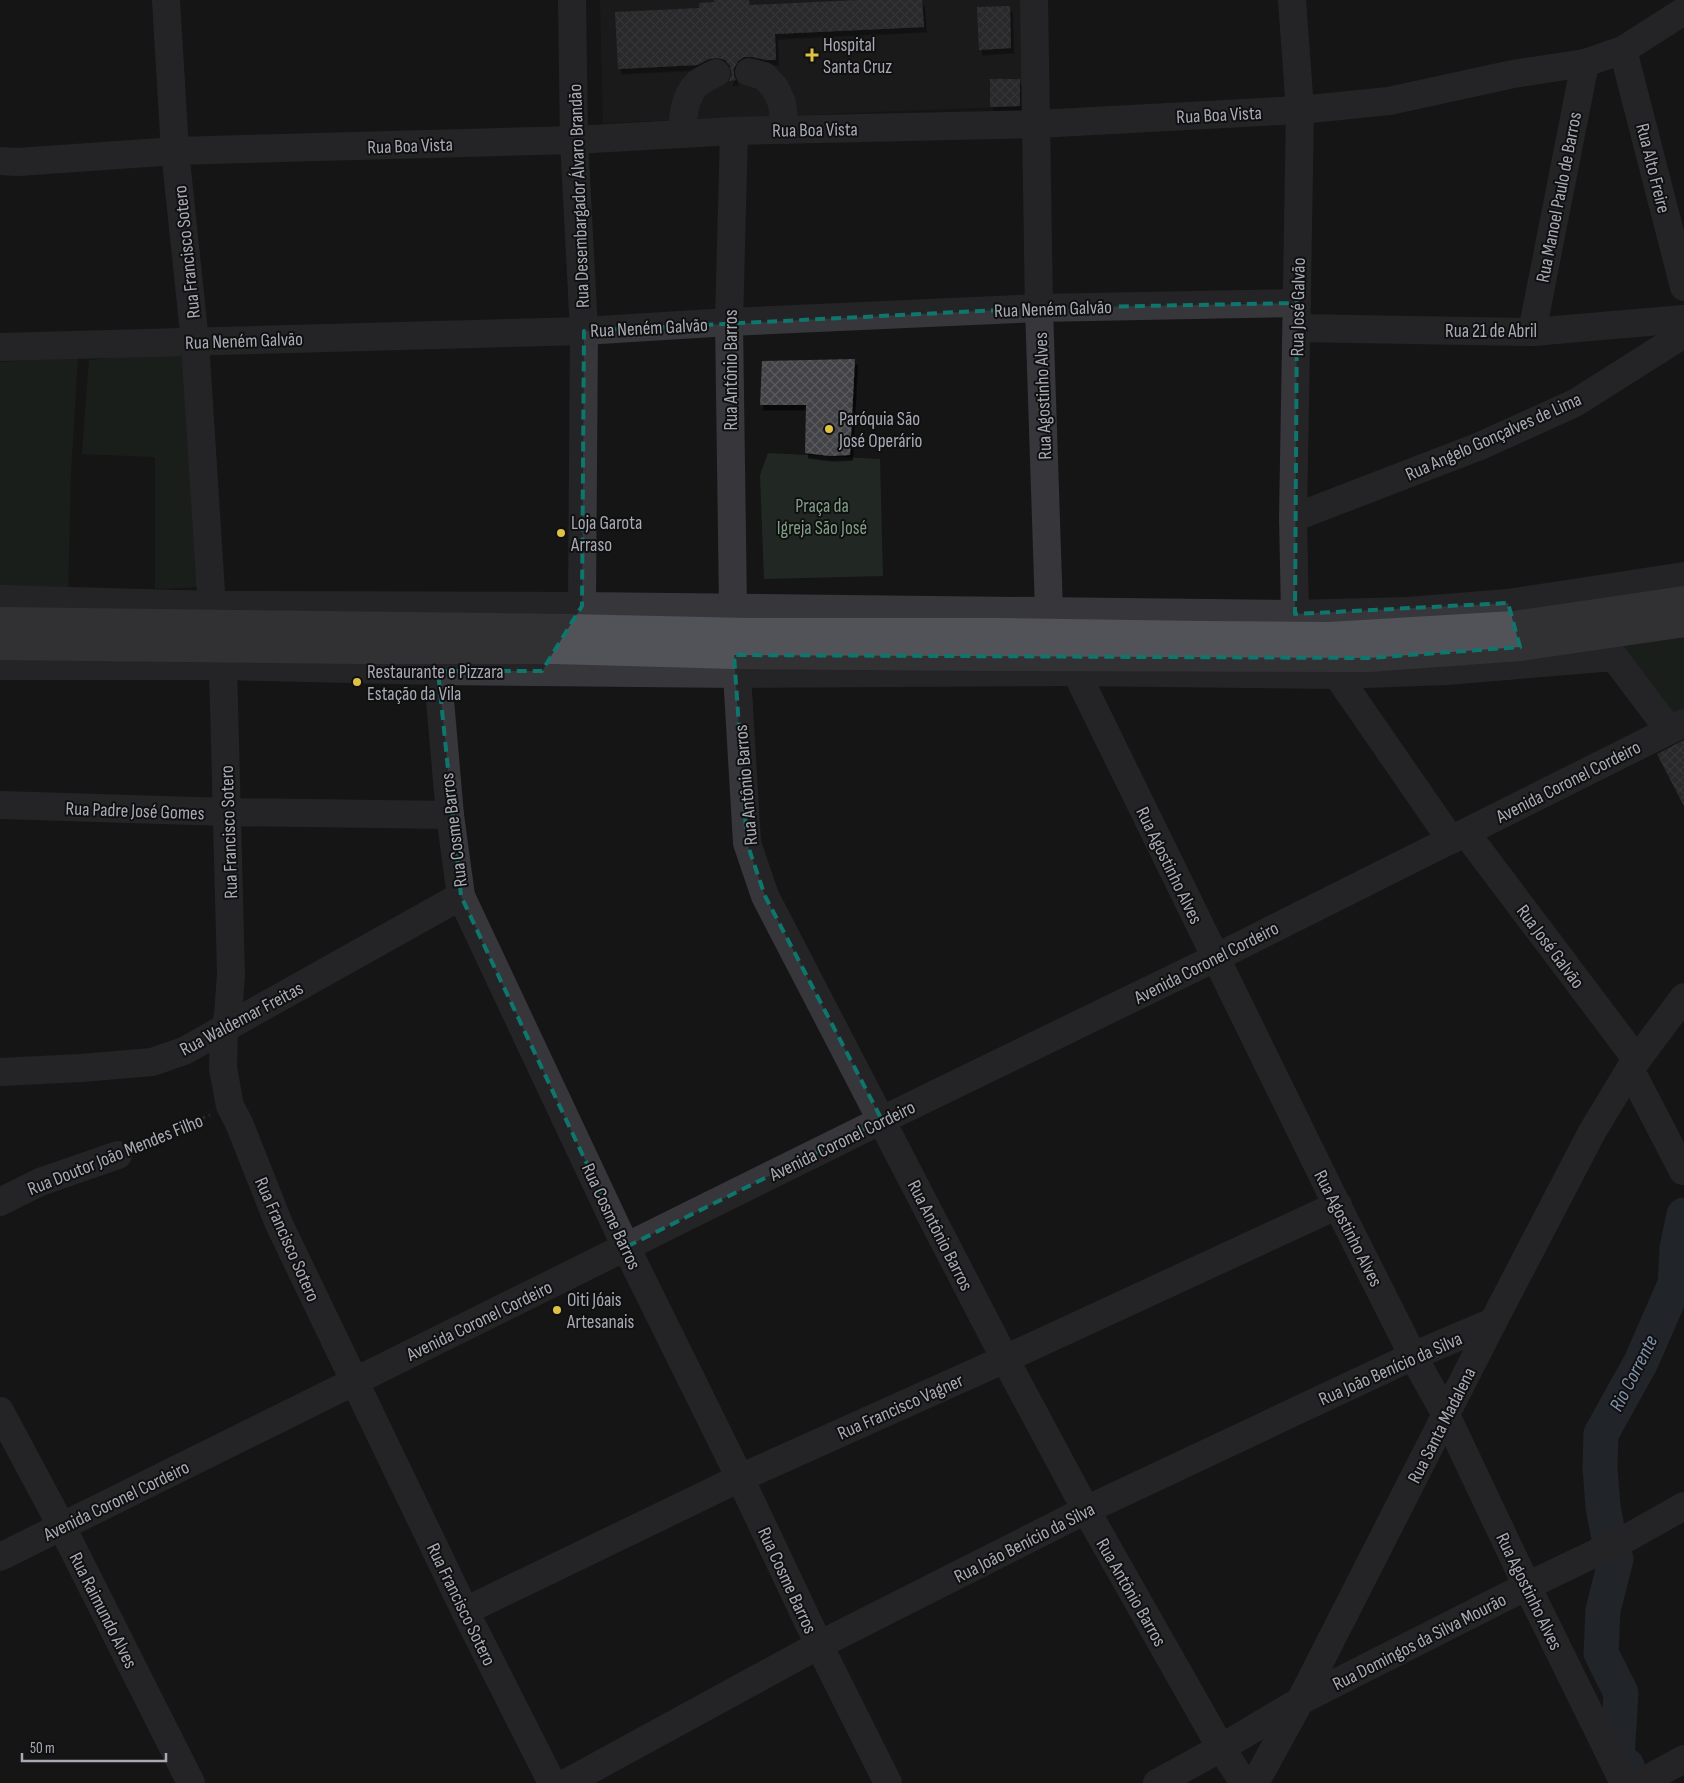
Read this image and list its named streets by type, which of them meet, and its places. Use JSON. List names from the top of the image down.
{
  "streets": {
    "street": [
      "Rua Boa Vista",
      "Rua Alto Freire",
      "Rua Desembargador Álvaro Brandão",
      "Rua Manoel Paulo de Barros",
      "Rua Francisco Sotero",
      "Rua José Galvão",
      "Rua Neném Galvão",
      "Rua 21 de Abril",
      "Rua Antônio Barros",
      "Rua Agostinho Alves",
      "Rua Angelo Gonçalves de Lima",
      "Avenida Coronel Cordeiro",
      "Rua Padre José Gomes",
      "Rua Cosme Barros",
      "Rua Waldemar Freitas",
      "Rua Doutor João Mendes Filho",
      "Rua João Benício da Silva",
      "Rua Francisco Vagner",
      "Rua Santa Madalena",
      "Rua Raimundo Alves",
      "Rua Domingos da Silva Mourão"
    ]
  },
  "crossings": [
    ["Rua Boa Vista", "Rua Alto Freire"],
    ["Rua Boa Vista", "Rua Desembargador Álvaro Brandão"],
    ["Rua Boa Vista", "Rua Manoel Paulo de Barros"],
    ["Rua Boa Vista", "Rua Francisco Sotero"],
    ["Rua Boa Vista", "Rua José Galvão"],
    ["Rua Boa Vista", "Rua Antônio Barros"],
    ["Rua Boa Vista", "Rua Agostinho Alves"],
    ["Rua Desembargador Álvaro Brandão", "Rua Neném Galvão"],
    ["Rua Manoel Paulo de Barros", "Rua 21 de Abril"],
    ["Rua Francisco Sotero", "Rua Neném Galvão"],
    ["Rua Francisco Sotero", "Avenida Coronel Cordeiro"],
    ["Rua Francisco Sotero", "Rua Padre José Gomes"],
    ["Rua Francisco Sotero", "Rua Waldemar Freitas"],
    ["Rua Francisco Sotero", "Rua Doutor João Mendes Filho"],
    ["Rua Francisco Sotero", "Rua Francisco Vagner"],
    ["Rua José Galvão", "Rua Neném Galvão"],
    ["Rua José Galvão", "Rua 21 de Abril"],
    ["Rua José Galvão", "Rua Angelo Gonçalves de Lima"],
    ["Rua José Galvão", "Avenida Coronel Cordeiro"],
    ["Rua José Galvão", "Rua Santa Madalena"],
    ["Rua Neném Galvão", "Rua 21 de Abril"],
    ["Rua Neném Galvão", "Rua Antônio Barros"],
    ["Rua Neném Galvão", "Rua Agostinho Alves"],
    ["Rua Antônio Barros", "Avenida Coronel Cordeiro"],
    ["Rua Antônio Barros", "Rua João Benício da Silva"],
    ["Rua Antônio Barros", "Rua Francisco Vagner"],
    ["Rua Antônio Barros", "Rua Domingos da Silva Mourão"],
    ["Rua Agostinho Alves", "Avenida Coronel Cordeiro"],
    ["Rua Agostinho Alves", "Rua João Benício da Silva"],
    ["Rua Agostinho Alves", "Rua Francisco Vagner"],
    ["Rua Agostinho Alves", "Rua Santa Madalena"],
    ["Rua Agostinho Alves", "Rua Domingos da Silva Mourão"],
    ["Avenida Coronel Cordeiro", "Rua Cosme Barros"],
    ["Avenida Coronel Cordeiro", "Rua Raimundo Alves"],
    ["Rua Padre José Gomes", "Rua Cosme Barros"],
    ["Rua Cosme Barros", "Rua Waldemar Freitas"],
    ["Rua Cosme Barros", "Rua João Benício da Silva"],
    ["Rua Cosme Barros", "Rua Francisco Vagner"],
    ["Rua João Benício da Silva", "Rua Santa Madalena"],
    ["Rua Santa Madalena", "Rua Domingos da Silva Mourão"]
  ],
  "water": ["Rio Corrente"],
  "parks": ["Praça da Igreja São José"],
  "places": {
    "health": ["Hospital Santa Cruz"],
    "other": [
      "Paróquia São José Operário",
      "Loja Garota Arraso",
      "Restaurante e Pizzara Estação da Vila",
      "Oiti Jóais Artesanais"
    ]
  },
  "scale_bar": "50 m"
}
